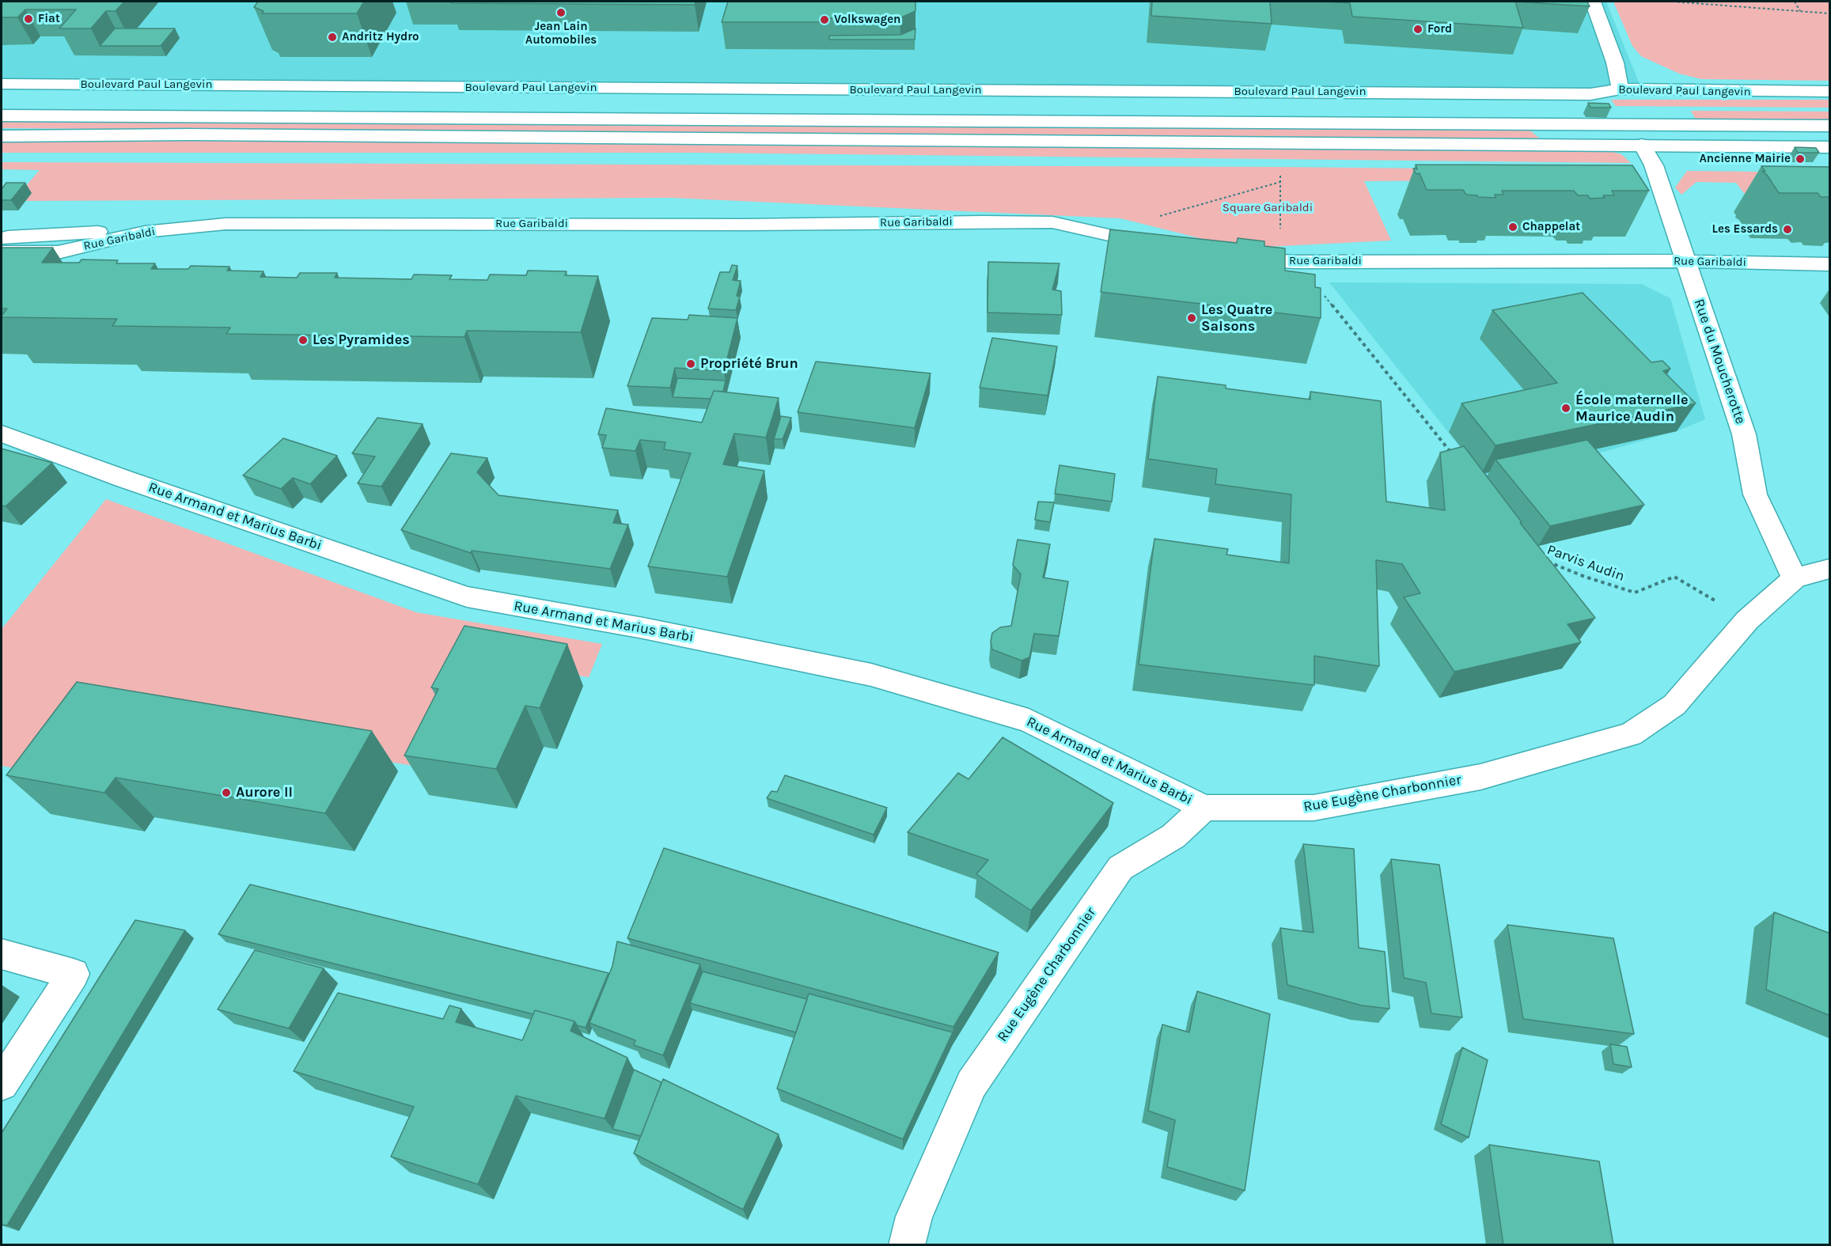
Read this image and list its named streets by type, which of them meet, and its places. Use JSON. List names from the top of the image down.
{
  "streets": {
    "street": [
      "Boulevard Paul Langevin",
      "Rue Garibaldi",
      "Rue du Moucherotte",
      "Rue Armand et Marius Barbi",
      "Rue Eugène Charbonnier"
    ],
    "path": ["Parvis Audin"]
  },
  "crossings": [
    ["Rue Garibaldi", "Rue du Moucherotte"],
    ["Rue du Moucherotte", "Rue Eugène Charbonnier"],
    ["Rue Armand et Marius Barbi", "Rue Eugène Charbonnier"]
  ],
  "parks": ["Square Garibaldi"],
  "places": [
    "Jean Lain Automobiles",
    "Fiat",
    "Volkswagen",
    "Ford",
    "Andritz Hydro",
    "Ancienne Mairie",
    "Chappelat",
    "Les Essards",
    "Les Quatre Saisons",
    "Les Pyramides",
    "Propriété Brun",
    "École maternelle Maurice Audin",
    "Aurore II"
  ]
}
